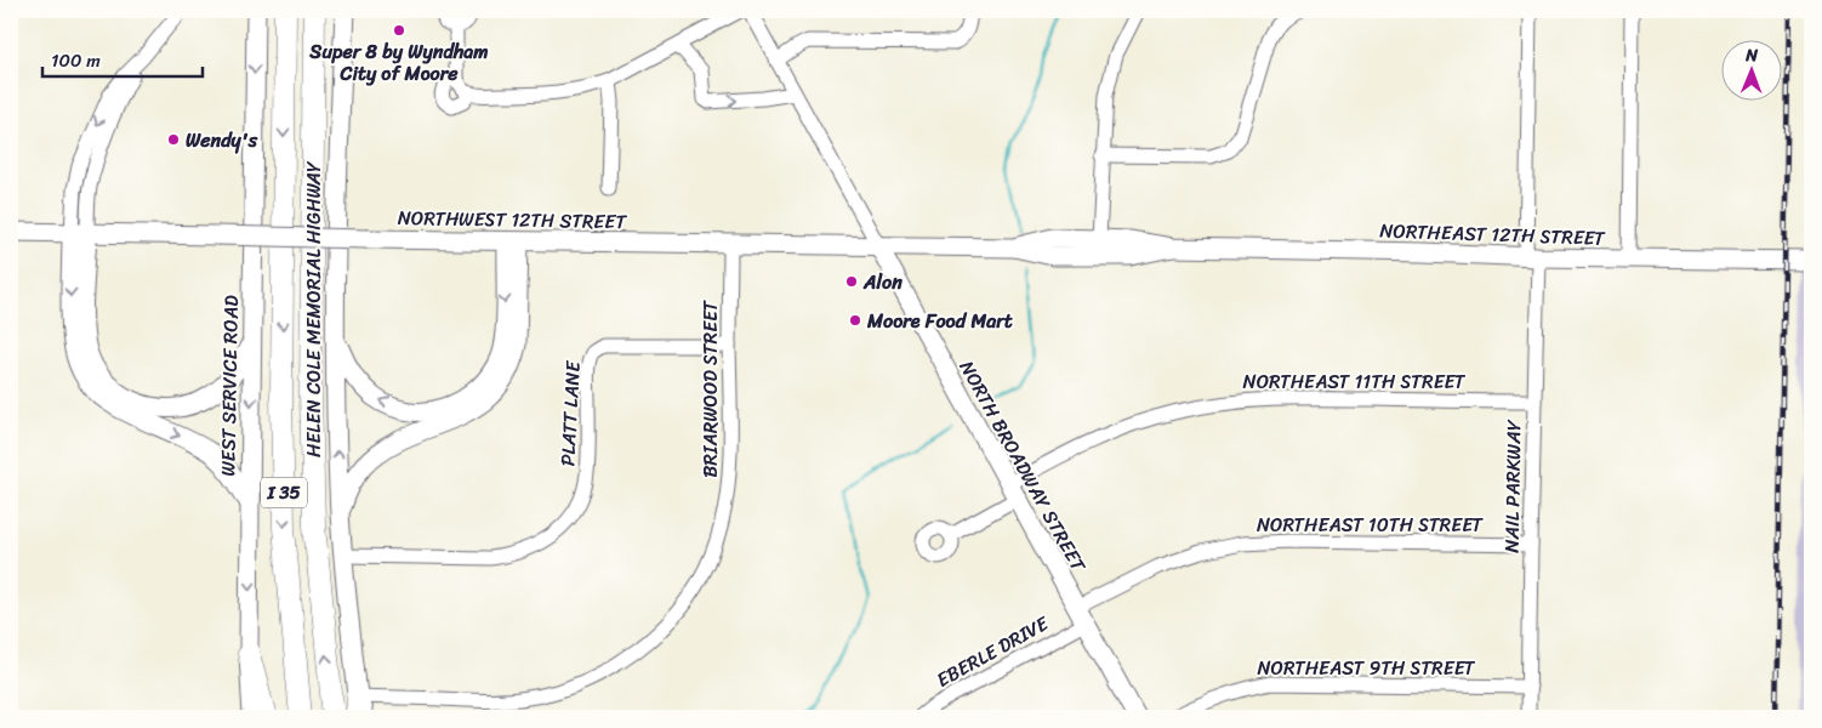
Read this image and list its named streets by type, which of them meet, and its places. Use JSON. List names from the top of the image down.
{
  "streets": {
    "highway": ["HELEN COLE MEMORIAL HIGHWAY", "I 35"],
    "main road": [
      "NORTHWEST 12TH STREET",
      "NORTHEAST 12TH STREET",
      "WEST SERVICE ROAD",
      "NORTH BROADWAY STREET"
    ],
    "street": [
      "NORTHEAST 11TH STREET",
      "BRIARWOOD STREET",
      "PLATT LANE",
      "NAIL PARKWAY",
      "NORTHEAST 10TH STREET",
      "EBERLE DRIVE",
      "NORTHEAST 9TH STREET"
    ]
  },
  "crossings": [
    ["NORTHWEST 12TH STREET", "NORTHEAST 12TH STREET"],
    ["NORTHWEST 12TH STREET", "BRIARWOOD STREET"],
    ["NORTHWEST 12TH STREET", "NORTH BROADWAY STREET"],
    ["NORTHEAST 12TH STREET", "NAIL PARKWAY"],
    ["NORTHEAST 11TH STREET", "NORTH BROADWAY STREET"],
    ["NORTHEAST 11TH STREET", "NAIL PARKWAY"],
    ["BRIARWOOD STREET", "PLATT LANE"],
    ["NORTH BROADWAY STREET", "NORTHEAST 10TH STREET"],
    ["NORTH BROADWAY STREET", "EBERLE DRIVE"],
    ["NAIL PARKWAY", "NORTHEAST 10TH STREET"],
    ["NAIL PARKWAY", "NORTHEAST 9TH STREET"],
    ["NORTHEAST 10TH STREET", "EBERLE DRIVE"]
  ],
  "places": [
    "Super 8 by Wyndham City of Moore",
    "Wendy's",
    "Alon",
    "Moore Food Mart"
  ],
  "scale_bar": "100 m",
  "north": "top"
}
